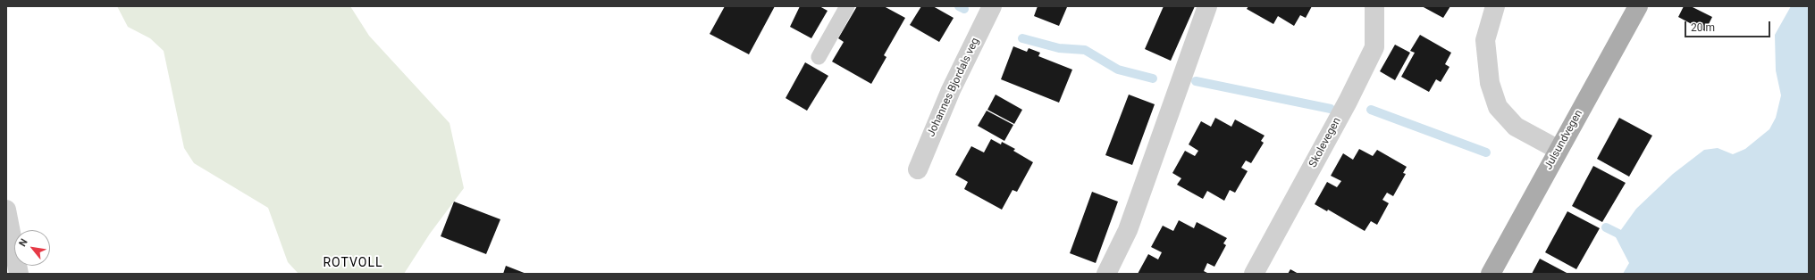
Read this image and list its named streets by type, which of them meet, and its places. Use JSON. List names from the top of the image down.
{
  "streets": {
    "main road": ["Julsundvegen"],
    "street": ["Johannes Bjordals veg", "Skolevegen"]
  },
  "districts": ["ROTVOLL"],
  "scale_bar": "20 m",
  "north": "top left"
}
